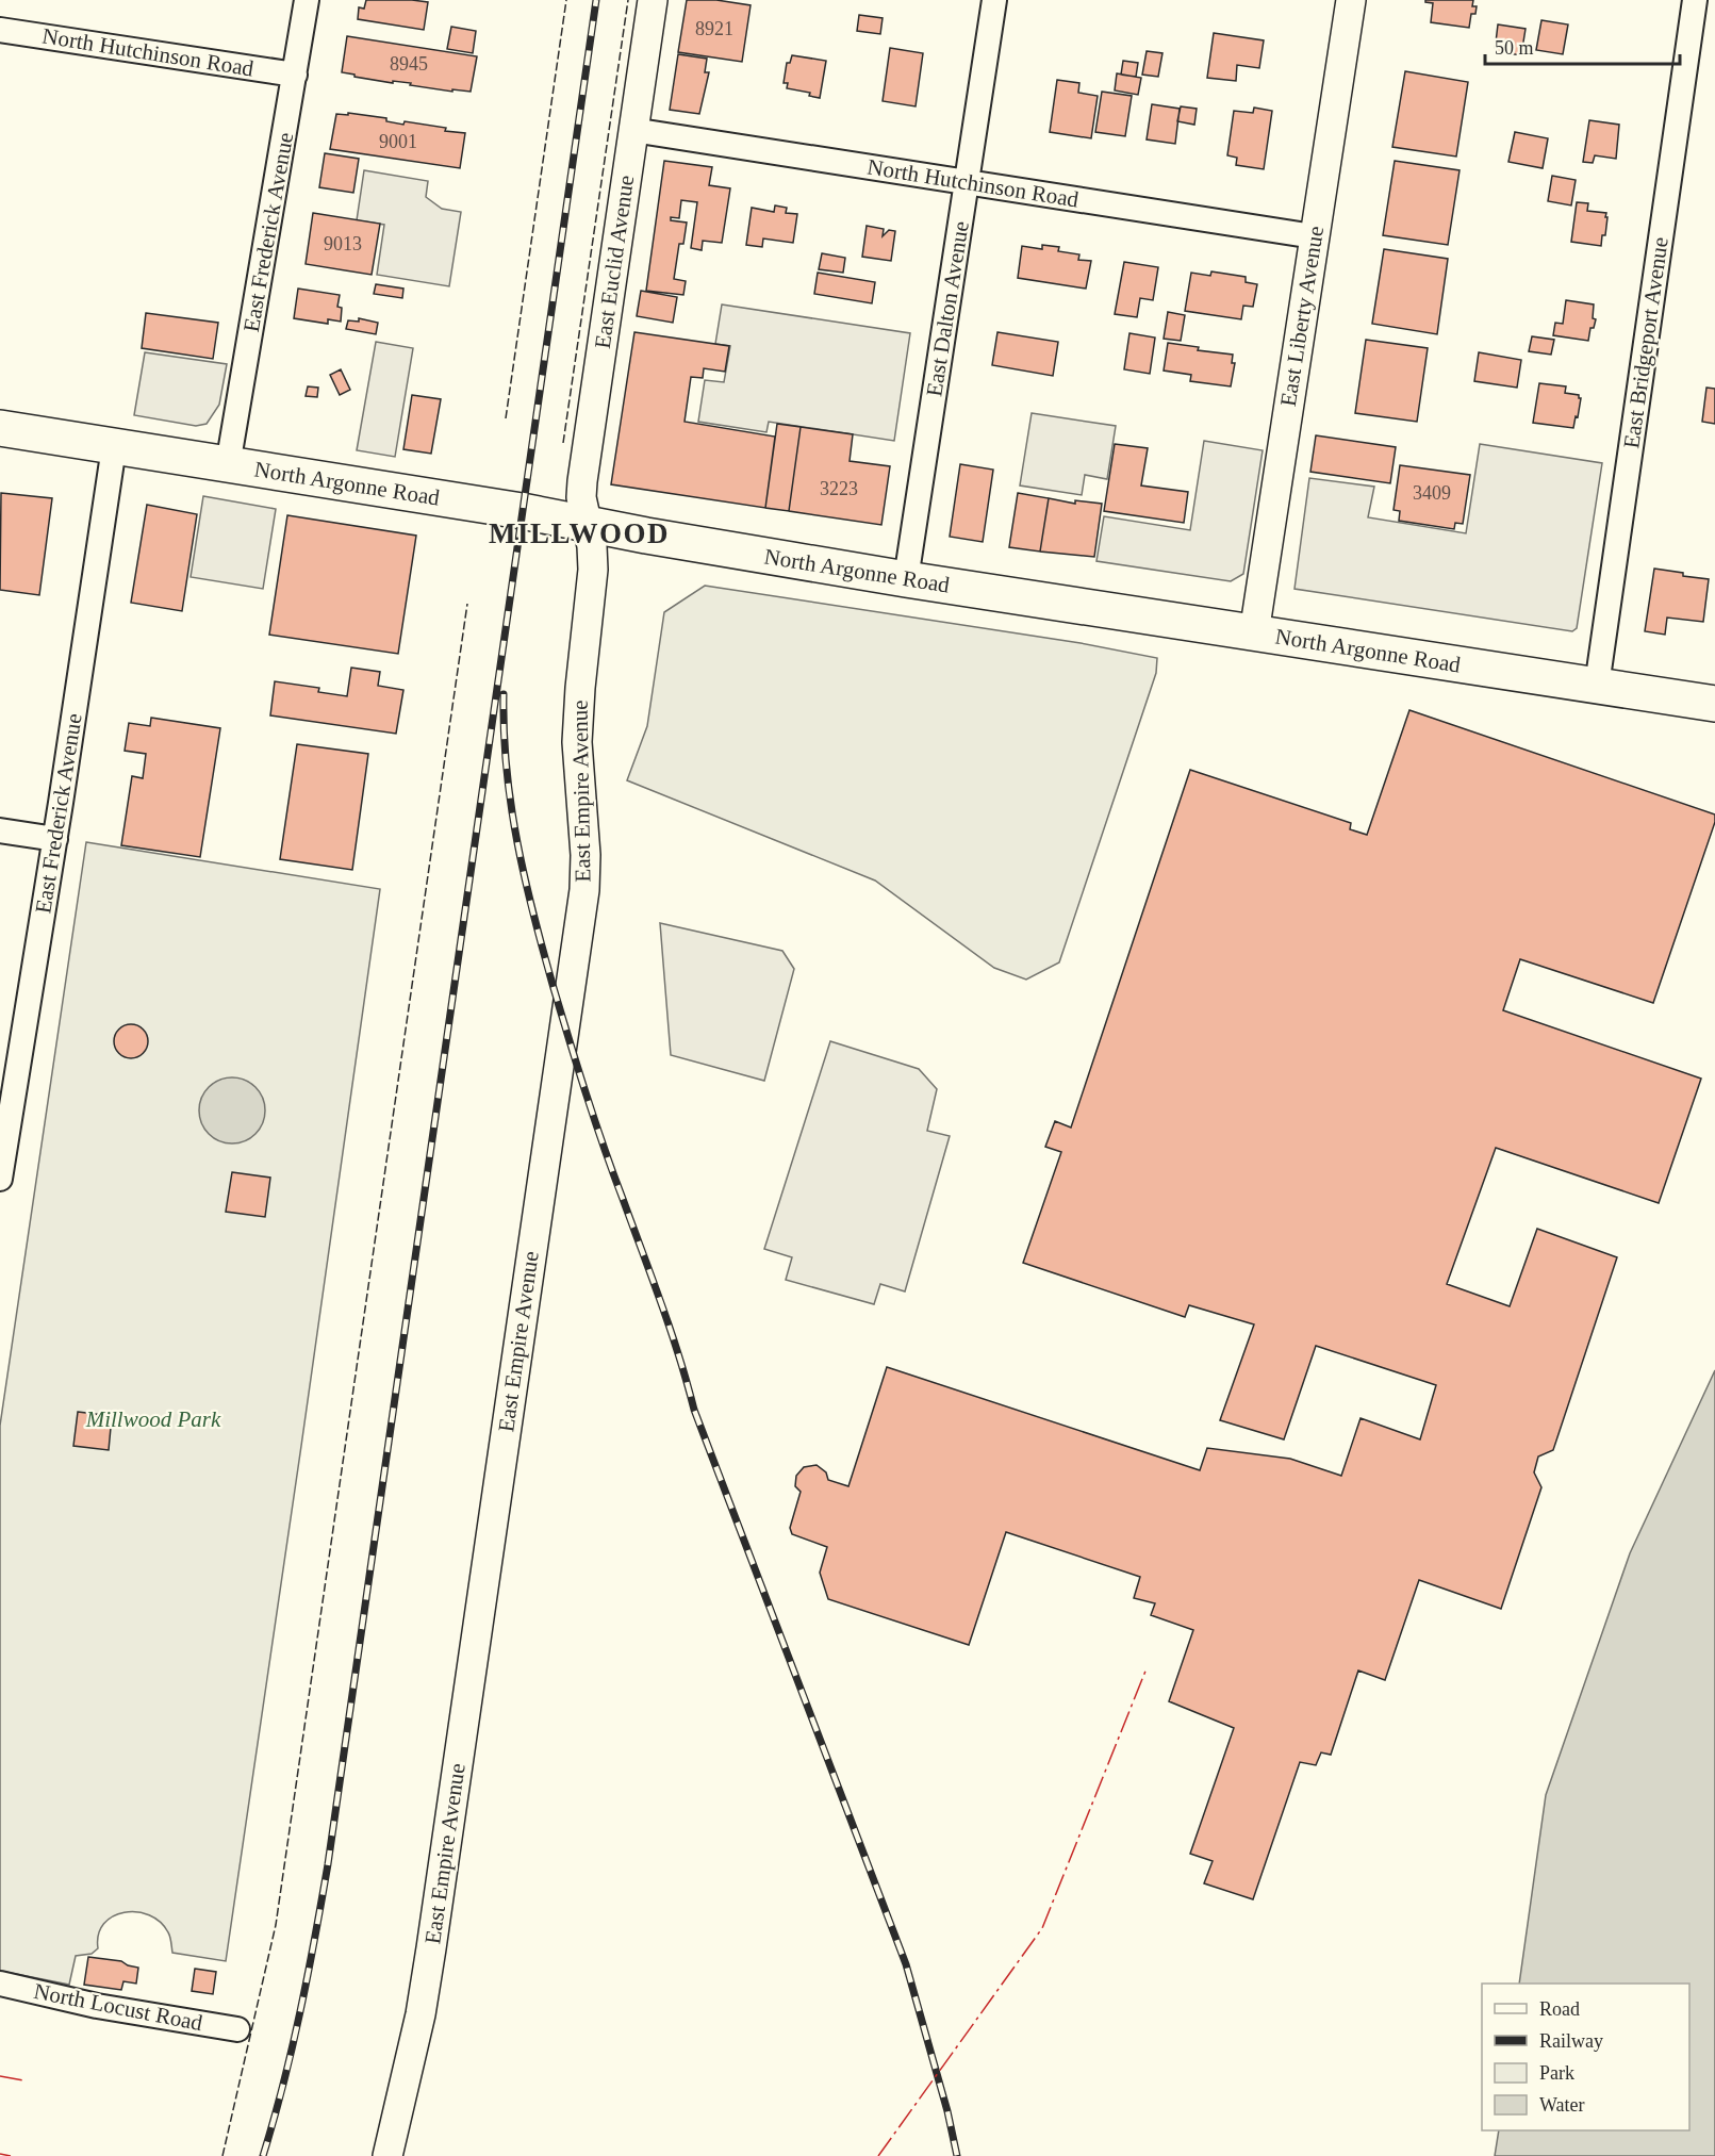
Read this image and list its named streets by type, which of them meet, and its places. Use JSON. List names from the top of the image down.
{
  "streets": {
    "main road": ["North Argonne Road"],
    "street": [
      "North Hutchinson Road",
      "East Frederick Avenue",
      "East Euclid Avenue",
      "East Dalton Avenue",
      "East Liberty Avenue",
      "East Bridgeport Avenue",
      "East Empire Avenue",
      "North Locust Road"
    ]
  },
  "crossings": [
    ["North Hutchinson Road", "East Frederick Avenue"],
    ["North Hutchinson Road", "East Euclid Avenue"],
    ["North Hutchinson Road", "East Dalton Avenue"],
    ["North Hutchinson Road", "East Liberty Avenue"],
    ["East Frederick Avenue", "North Argonne Road"],
    ["East Euclid Avenue", "North Argonne Road"],
    ["East Euclid Avenue", "East Empire Avenue"],
    ["East Dalton Avenue", "North Argonne Road"],
    ["East Liberty Avenue", "North Argonne Road"],
    ["East Bridgeport Avenue", "North Argonne Road"],
    ["North Argonne Road", "East Empire Avenue"]
  ],
  "districts": ["MILLWOOD"],
  "parks": ["Millwood Park"],
  "house_numbers": [
    "8921",
    "8945",
    "9001",
    "9013",
    "3223",
    "3409"
  ],
  "legend": [
    "Road",
    "Railway",
    "Park",
    "Water"
  ],
  "scale_bar": "50 m"
}
